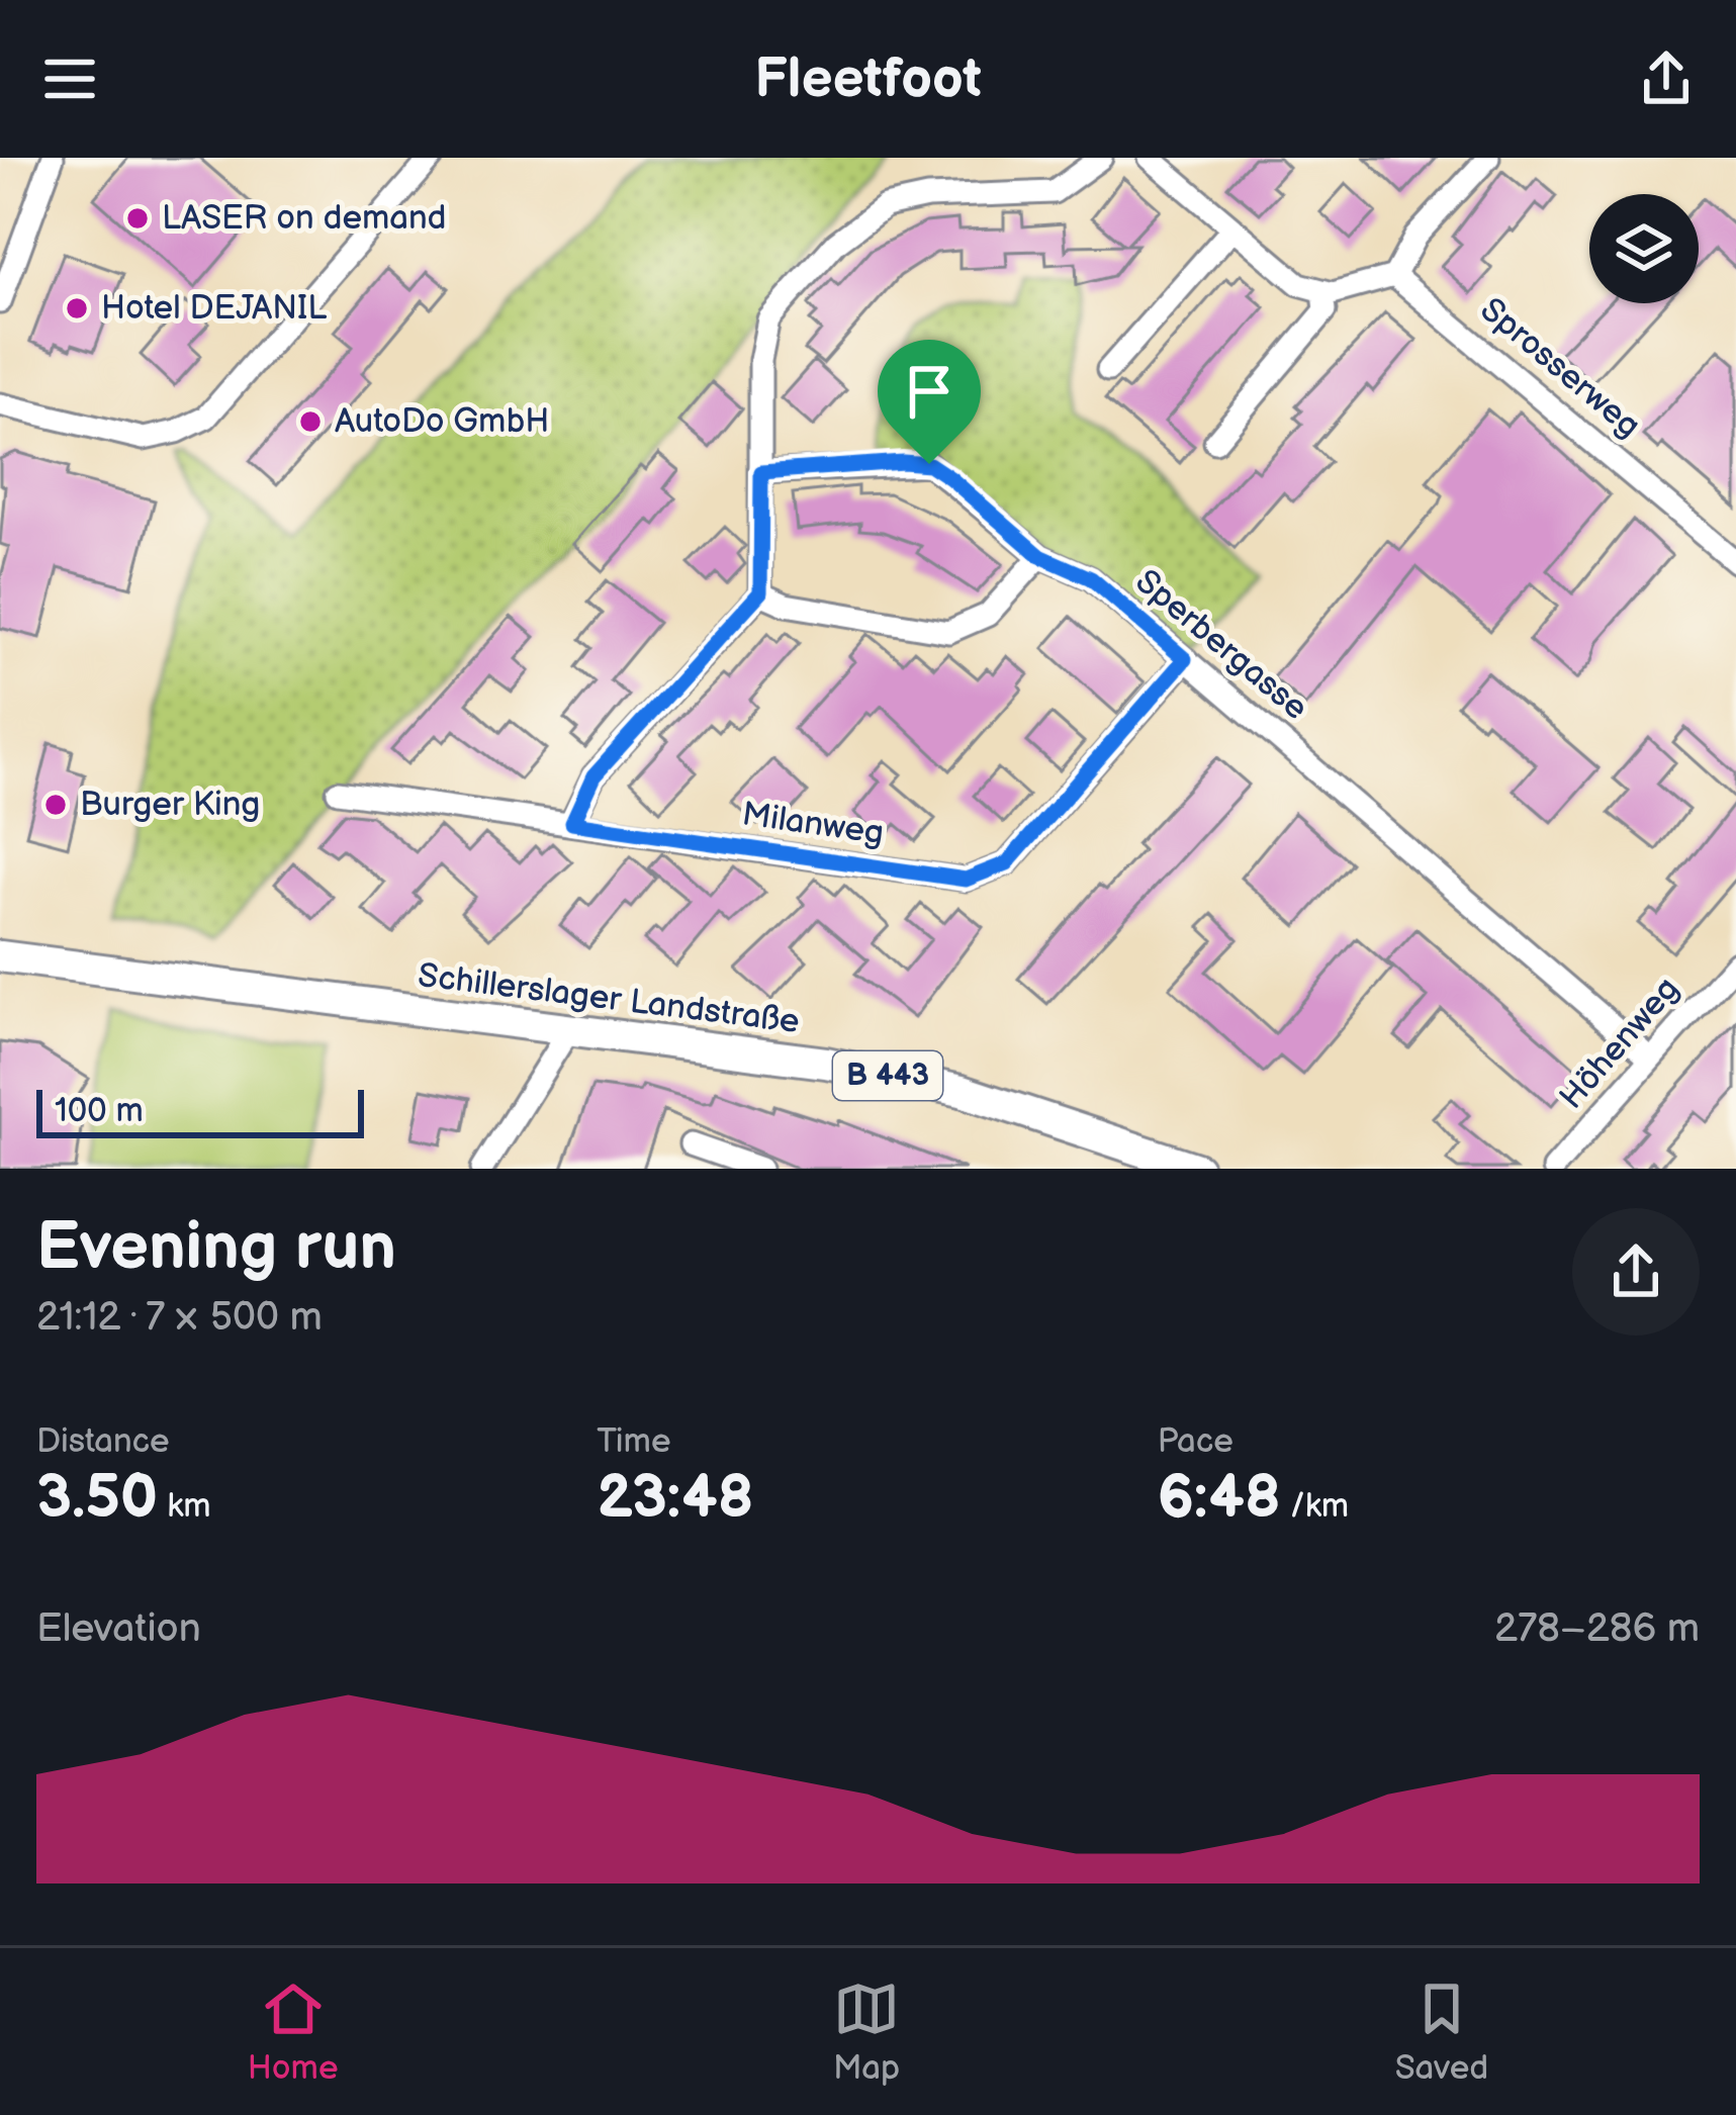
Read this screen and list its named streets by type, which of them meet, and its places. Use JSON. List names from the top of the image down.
{
  "streets": {
    "main road": ["Schillerslager Landstraße", "B 443"],
    "street": [
      "Sprosserweg",
      "Sperbergasse",
      "Milanweg",
      "Höhenweg"
    ]
  },
  "crossings": [
    ["Sperbergasse", "Milanweg"],
    ["Sperbergasse", "Höhenweg"]
  ],
  "places": [
    "LASER on demand",
    "Hotel DEJANIL",
    "AutoDo GmbH",
    "Burger King"
  ],
  "scale_bar": "100 m",
  "page": {
    "header": "Fleetfoot",
    "scale": "100 m",
    "heading": ["Evening run", "21:12 · 7 × 500 m"],
    "stats": [
      ["Distance", "3.50 km"],
      ["Time", "23:48"],
      ["Pace", "6:48 /km"]
    ],
    "chart": ["Elevation", "278–286 m"],
    "tabs": ["Home", "Map", "Saved"]
  }
}
